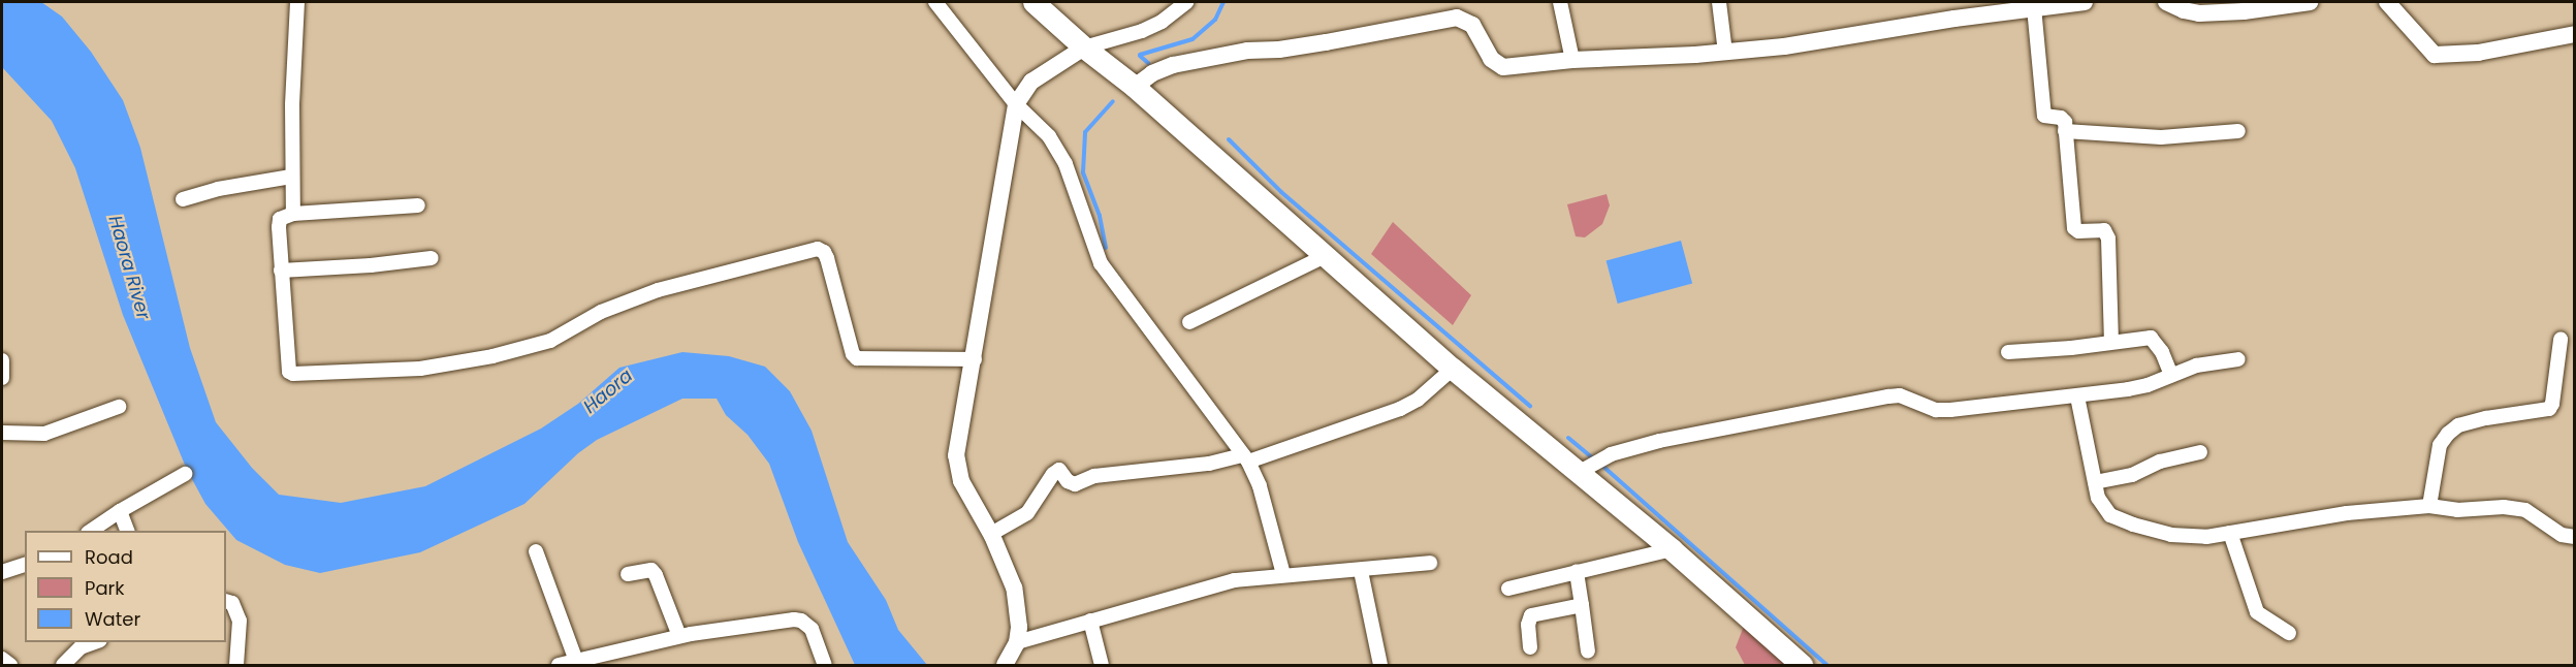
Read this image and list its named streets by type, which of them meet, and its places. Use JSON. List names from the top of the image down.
{
  "water": ["Haora River", "Haora"],
  "legend": ["Road", "Park", "Water"]
}
